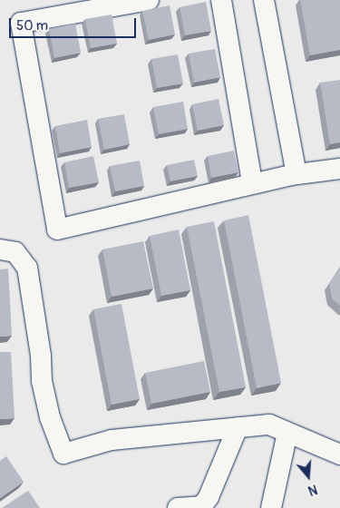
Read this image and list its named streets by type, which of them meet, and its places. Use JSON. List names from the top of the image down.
{
  "scale_bar": "50 m",
  "north": "bottom"
}
